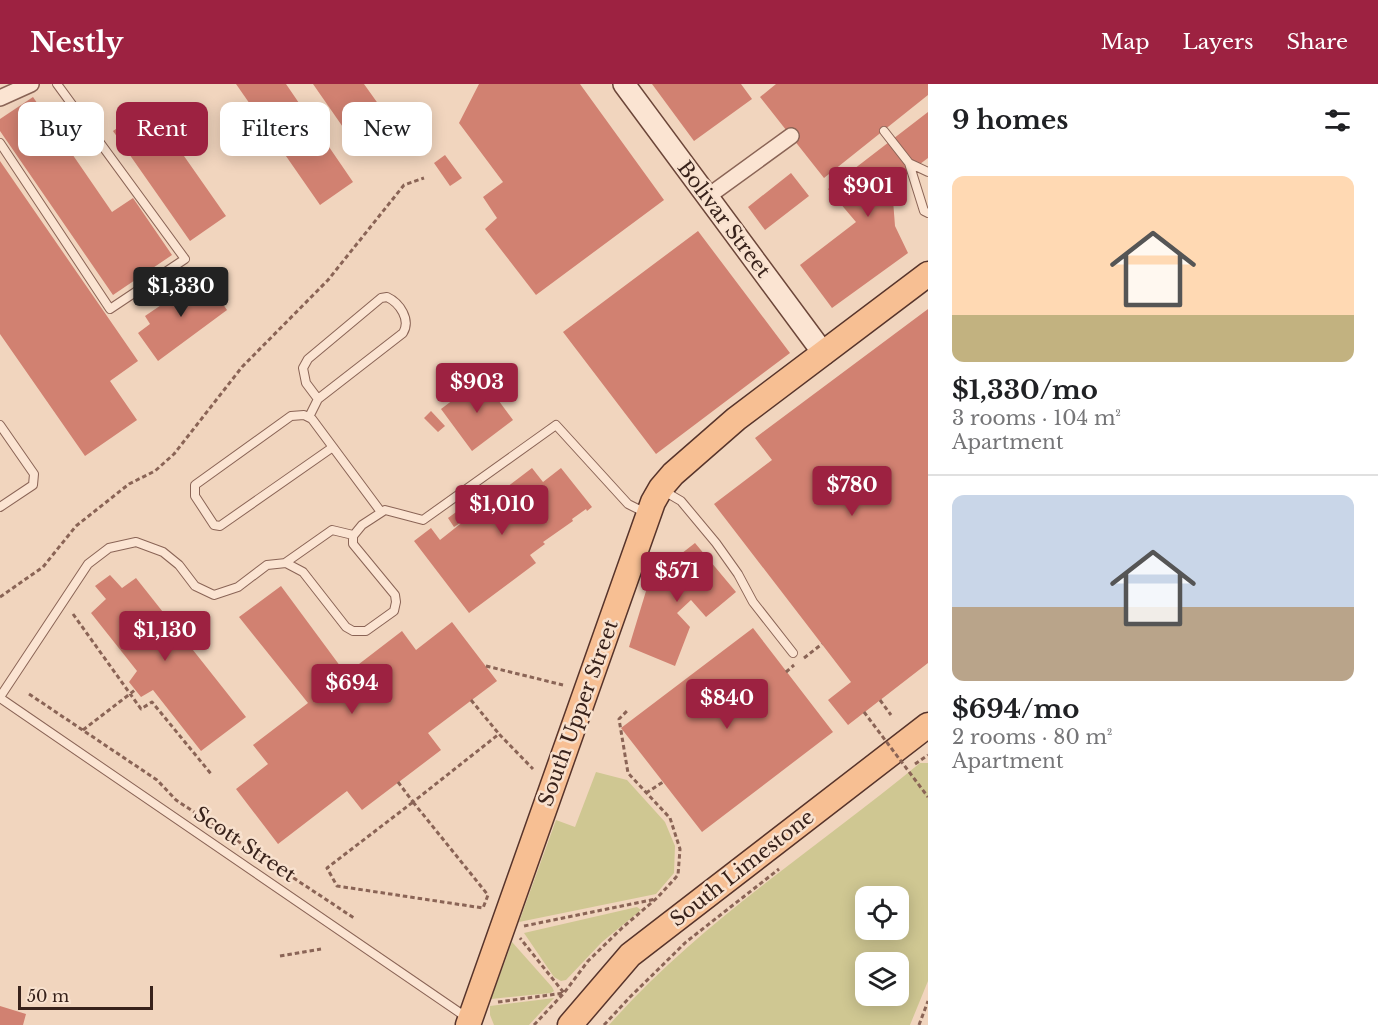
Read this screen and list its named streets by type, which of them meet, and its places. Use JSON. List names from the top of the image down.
{
  "streets": {
    "main road": ["Bolivar Street", "South Upper Street", "South Limestone"],
    "lane": ["Scott Street"]
  },
  "crossings": [
    ["Bolivar Street", "South Upper Street"],
    ["South Upper Street", "Scott Street"]
  ],
  "scale_bar": "50 m",
  "page": {
    "header": "Nestly",
    "nav": ["Map", "Layers", "Share"],
    "heading": "9 homes",
    "chip": [
      "Buy",
      "Rent",
      "Filters",
      "New"
    ],
    "list": [
      {
        "name": "$1,330/mo",
        "note": "3 rooms · 104 m² · Apartment"
      },
      {
        "name": "$694/mo",
        "note": "2 rooms · 80 m² · Apartment"
      }
    ],
    "price": [
      "$901",
      "$1,330",
      "$903",
      "$780",
      "$1,010",
      "$571",
      "$1,130",
      "$694",
      "$840"
    ],
    "scale": "50 m"
  }
}
